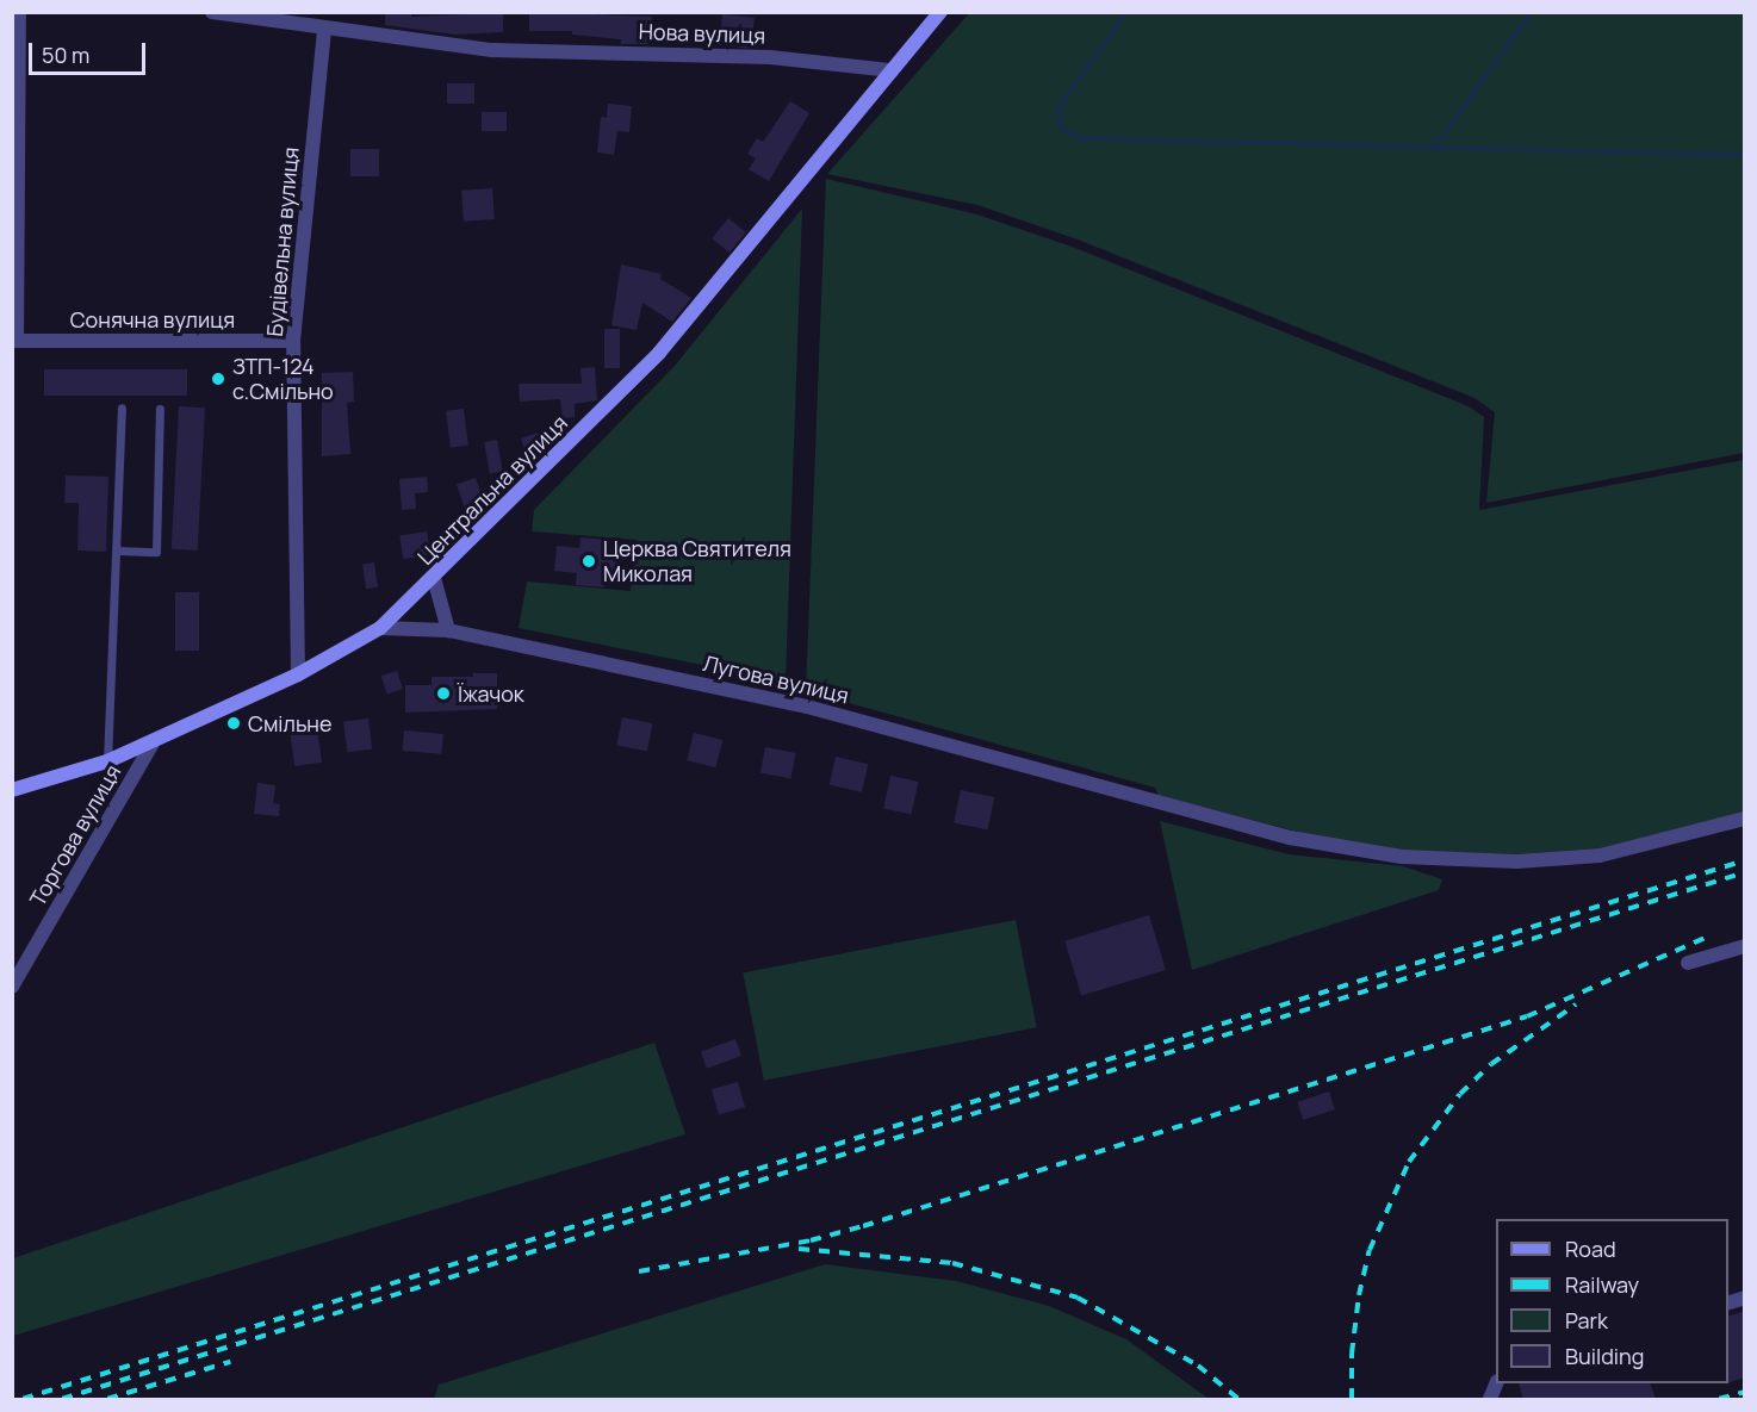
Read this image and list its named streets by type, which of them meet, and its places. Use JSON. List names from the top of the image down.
{
  "streets": {
    "street": [
      "Нова вулиця",
      "Будівельна вулиця",
      "Сонячна вулиця",
      "Центральна вулиця",
      "Лугова вулиця",
      "Торгова вулиця"
    ]
  },
  "crossings": [
    ["Нова вулиця", "Будівельна вулиця"],
    ["Нова вулиця", "Центральна вулиця"],
    ["Будівельна вулиця", "Сонячна вулиця"],
    ["Будівельна вулиця", "Центральна вулиця"],
    ["Центральна вулиця", "Лугова вулиця"],
    ["Центральна вулиця", "Торгова вулиця"]
  ],
  "places": [
    "ЗТП-124 с.Смільно",
    "Церква Святителя Миколая",
    "Їжачок",
    "Смільне"
  ],
  "legend": [
    "Road",
    "Railway",
    "Park",
    "Building"
  ],
  "scale_bar": "50 m"
}
